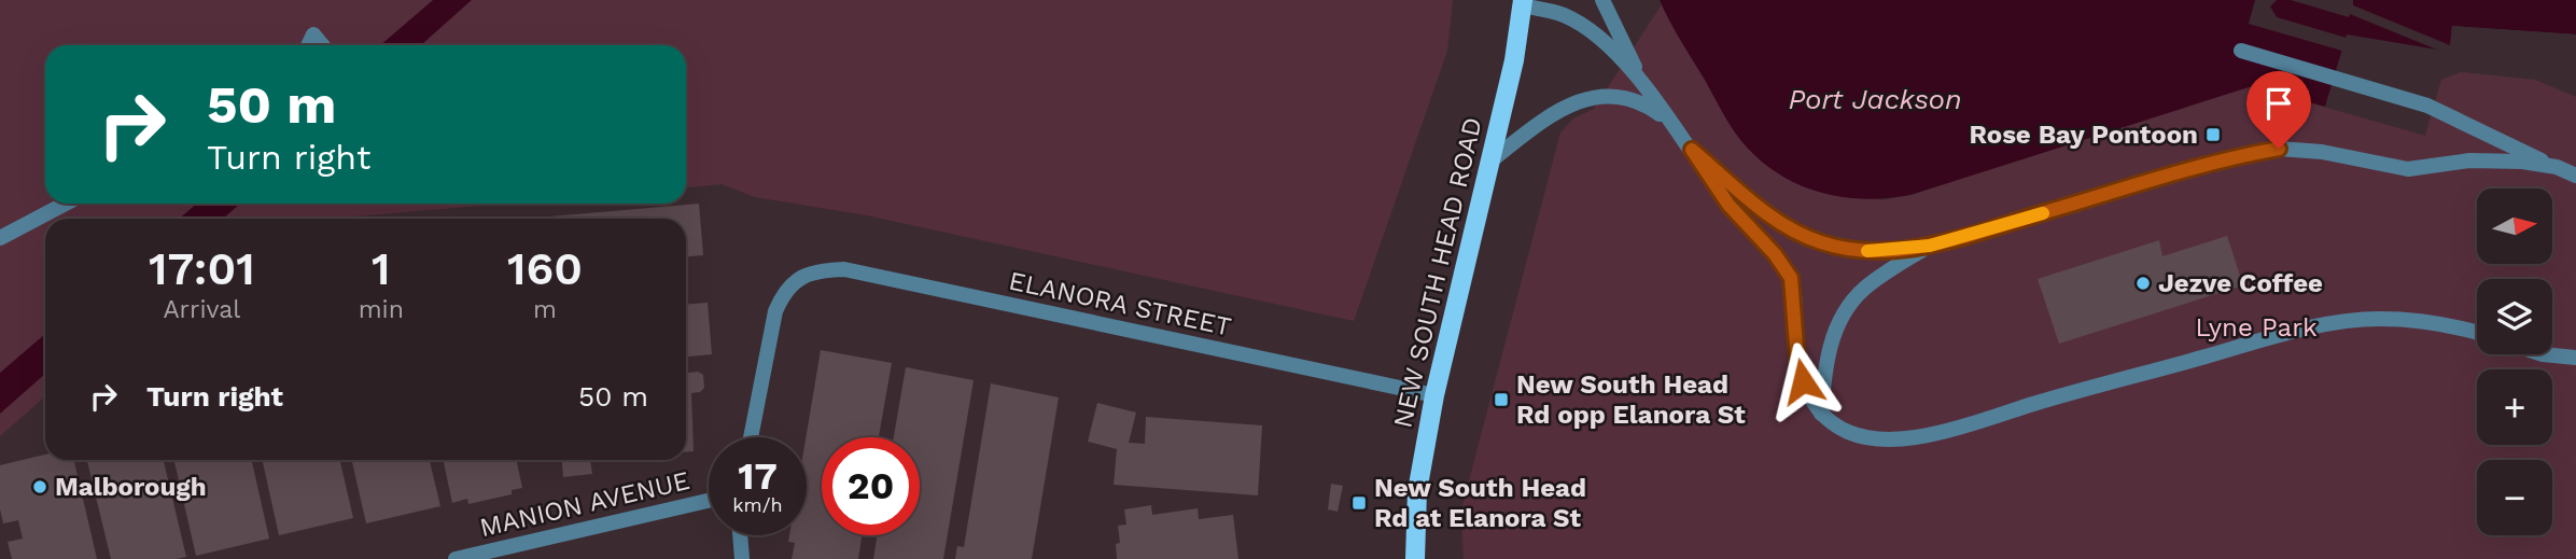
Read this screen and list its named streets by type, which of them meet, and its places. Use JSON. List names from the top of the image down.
{
  "streets": {
    "main road": ["NEW SOUTH HEAD ROAD"],
    "street": ["ELANORA STREET", "MANION AVENUE"]
  },
  "crossings": [
    ["NEW SOUTH HEAD ROAD", "ELANORA STREET"]
  ],
  "water": ["Port Jackson"],
  "parks": ["Lyne Park"],
  "places": {
    "transit": ["Rose Bay Pontoon", "New South Head Rd opp Elanora St", "New South Head Rd at Elanora St"],
    "other": ["Jezve Coffee", "Malborough"]
  },
  "north": "right",
  "page": {
    "turn": ["50 m", "Turn right"],
    "map_buttons": ["+", "−"],
    "eta": [
      "17:01",
      "Arrival",
      "1",
      "min",
      "160",
      "m"
    ],
    "list": [
      {
        "name": "Turn right",
        "value": "50 m"
      }
    ],
    "speed": "17 km/h",
    "limit": "20"
  }
}
